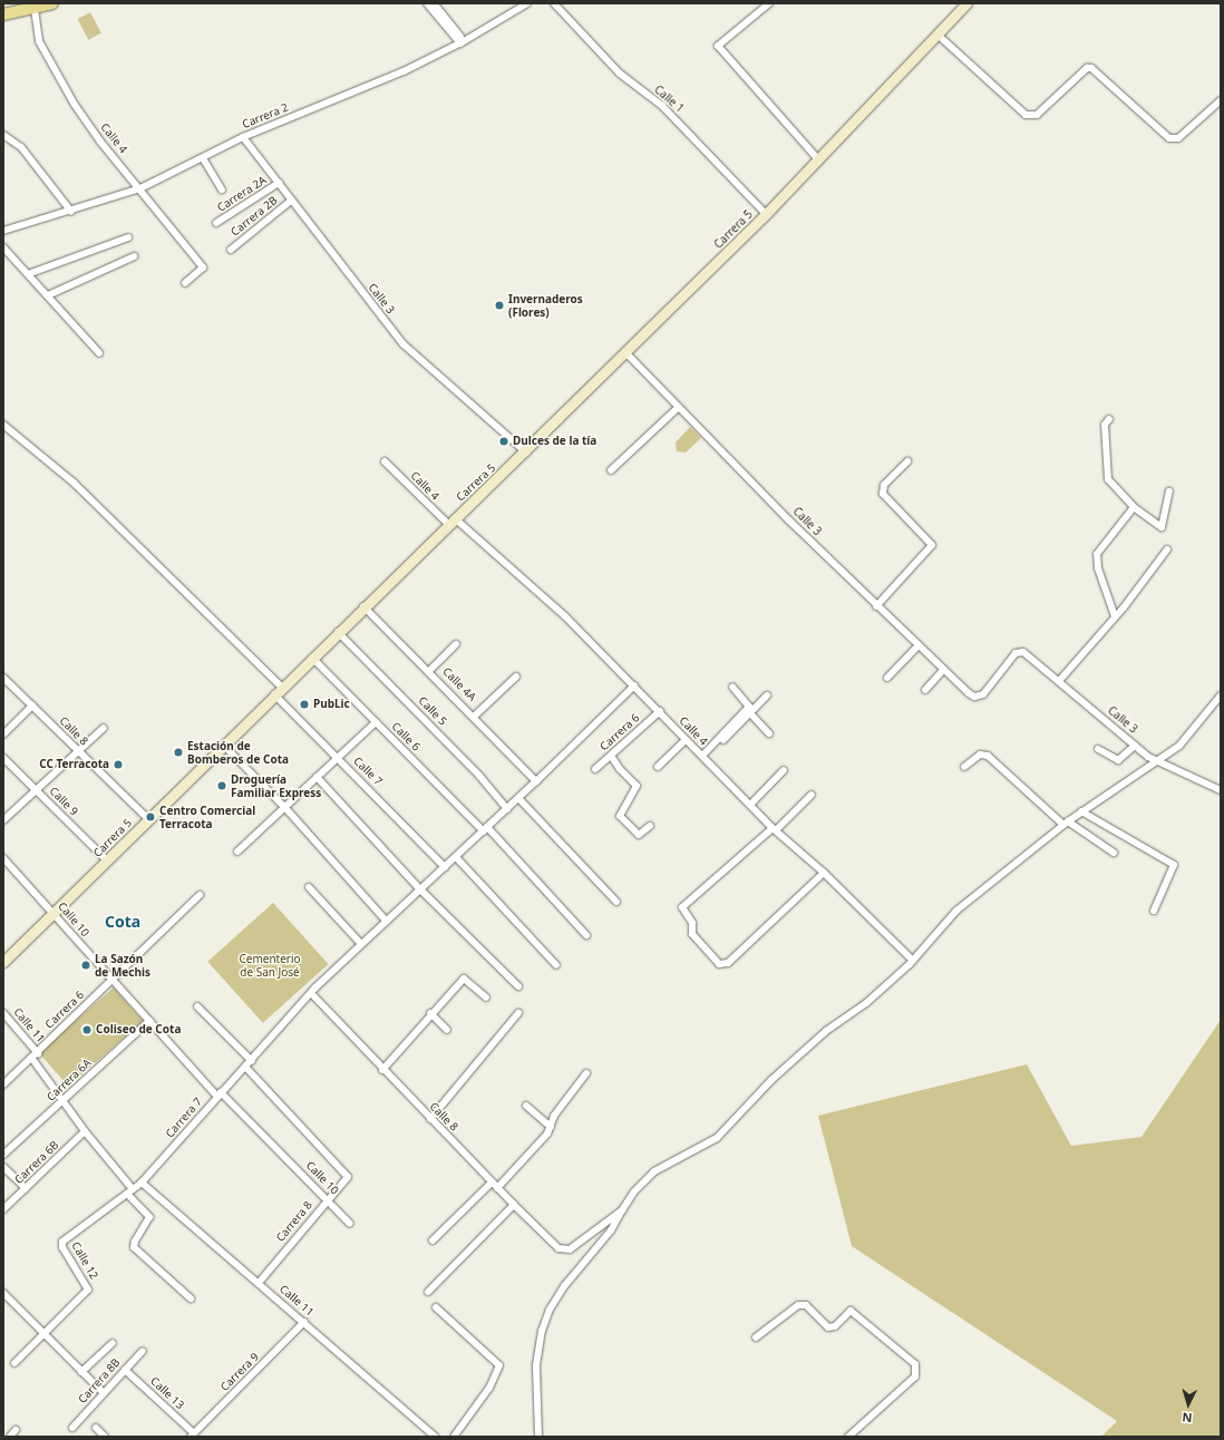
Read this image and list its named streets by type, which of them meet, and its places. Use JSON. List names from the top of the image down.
{
  "streets": {
    "main road": ["Carrera 5"],
    "street": [
      "Calle 1",
      "Carrera 2",
      "Calle 4",
      "Carrera 2A",
      "Carrera 2B",
      "Calle 3",
      "Calle 4A",
      "Calle 5",
      "Calle 8",
      "Carrera 6",
      "Calle 6",
      "Calle 7",
      "Calle 9",
      "Calle 10",
      "Calle 11",
      "Carrera 6A",
      "Carrera 7",
      "Carrera 6B",
      "Carrera 8",
      "Calle 12",
      "Carrera 9",
      "Carrera 8B",
      "Calle 13"
    ]
  },
  "crossings": [
    ["Calle 1", "Carrera 5"],
    ["Carrera 2", "Calle 4"],
    ["Carrera 2", "Calle 3"],
    ["Calle 4", "Carrera 5"],
    ["Calle 4", "Carrera 6"],
    ["Calle 4", "Carrera 7"],
    ["Carrera 2A", "Calle 3"],
    ["Carrera 2B", "Calle 3"],
    ["Carrera 5", "Calle 3"],
    ["Carrera 5", "Calle 4A"],
    ["Carrera 5", "Calle 5"],
    ["Carrera 5", "Calle 8"],
    ["Carrera 5", "Calle 6"],
    ["Carrera 5", "Calle 7"],
    ["Carrera 5", "Calle 9"],
    ["Carrera 5", "Calle 10"],
    ["Calle 4A", "Carrera 7"],
    ["Calle 5", "Carrera 7"],
    ["Calle 8", "Carrera 7"],
    ["Carrera 6", "Calle 10"],
    ["Carrera 6", "Calle 11"],
    ["Calle 6", "Carrera 7"],
    ["Calle 7", "Carrera 7"],
    ["Calle 10", "Carrera 6A"],
    ["Calle 10", "Carrera 7"],
    ["Calle 10", "Carrera 8"],
    ["Calle 11", "Carrera 6A"],
    ["Calle 11", "Carrera 7"],
    ["Calle 11", "Carrera 6B"],
    ["Calle 11", "Carrera 8"],
    ["Calle 11", "Carrera 9"],
    ["Carrera 7", "Carrera 8"],
    ["Carrera 7", "Calle 12"],
    ["Carrera 9", "Calle 13"],
    ["Carrera 8B", "Calle 13"]
  ],
  "districts": ["Cota"],
  "parks": ["Cementerio de San José"],
  "places": [
    "Invernaderos (Flores)",
    "Dulces de la tía",
    "PubLic",
    "Estación de Bomberos de Cota",
    "CC Terracota",
    "Droguería Familiar Express",
    "Centro Comercial Terracota",
    "La Sazón de Mechis",
    "Coliseo de Cota"
  ],
  "north": "bottom"
}
